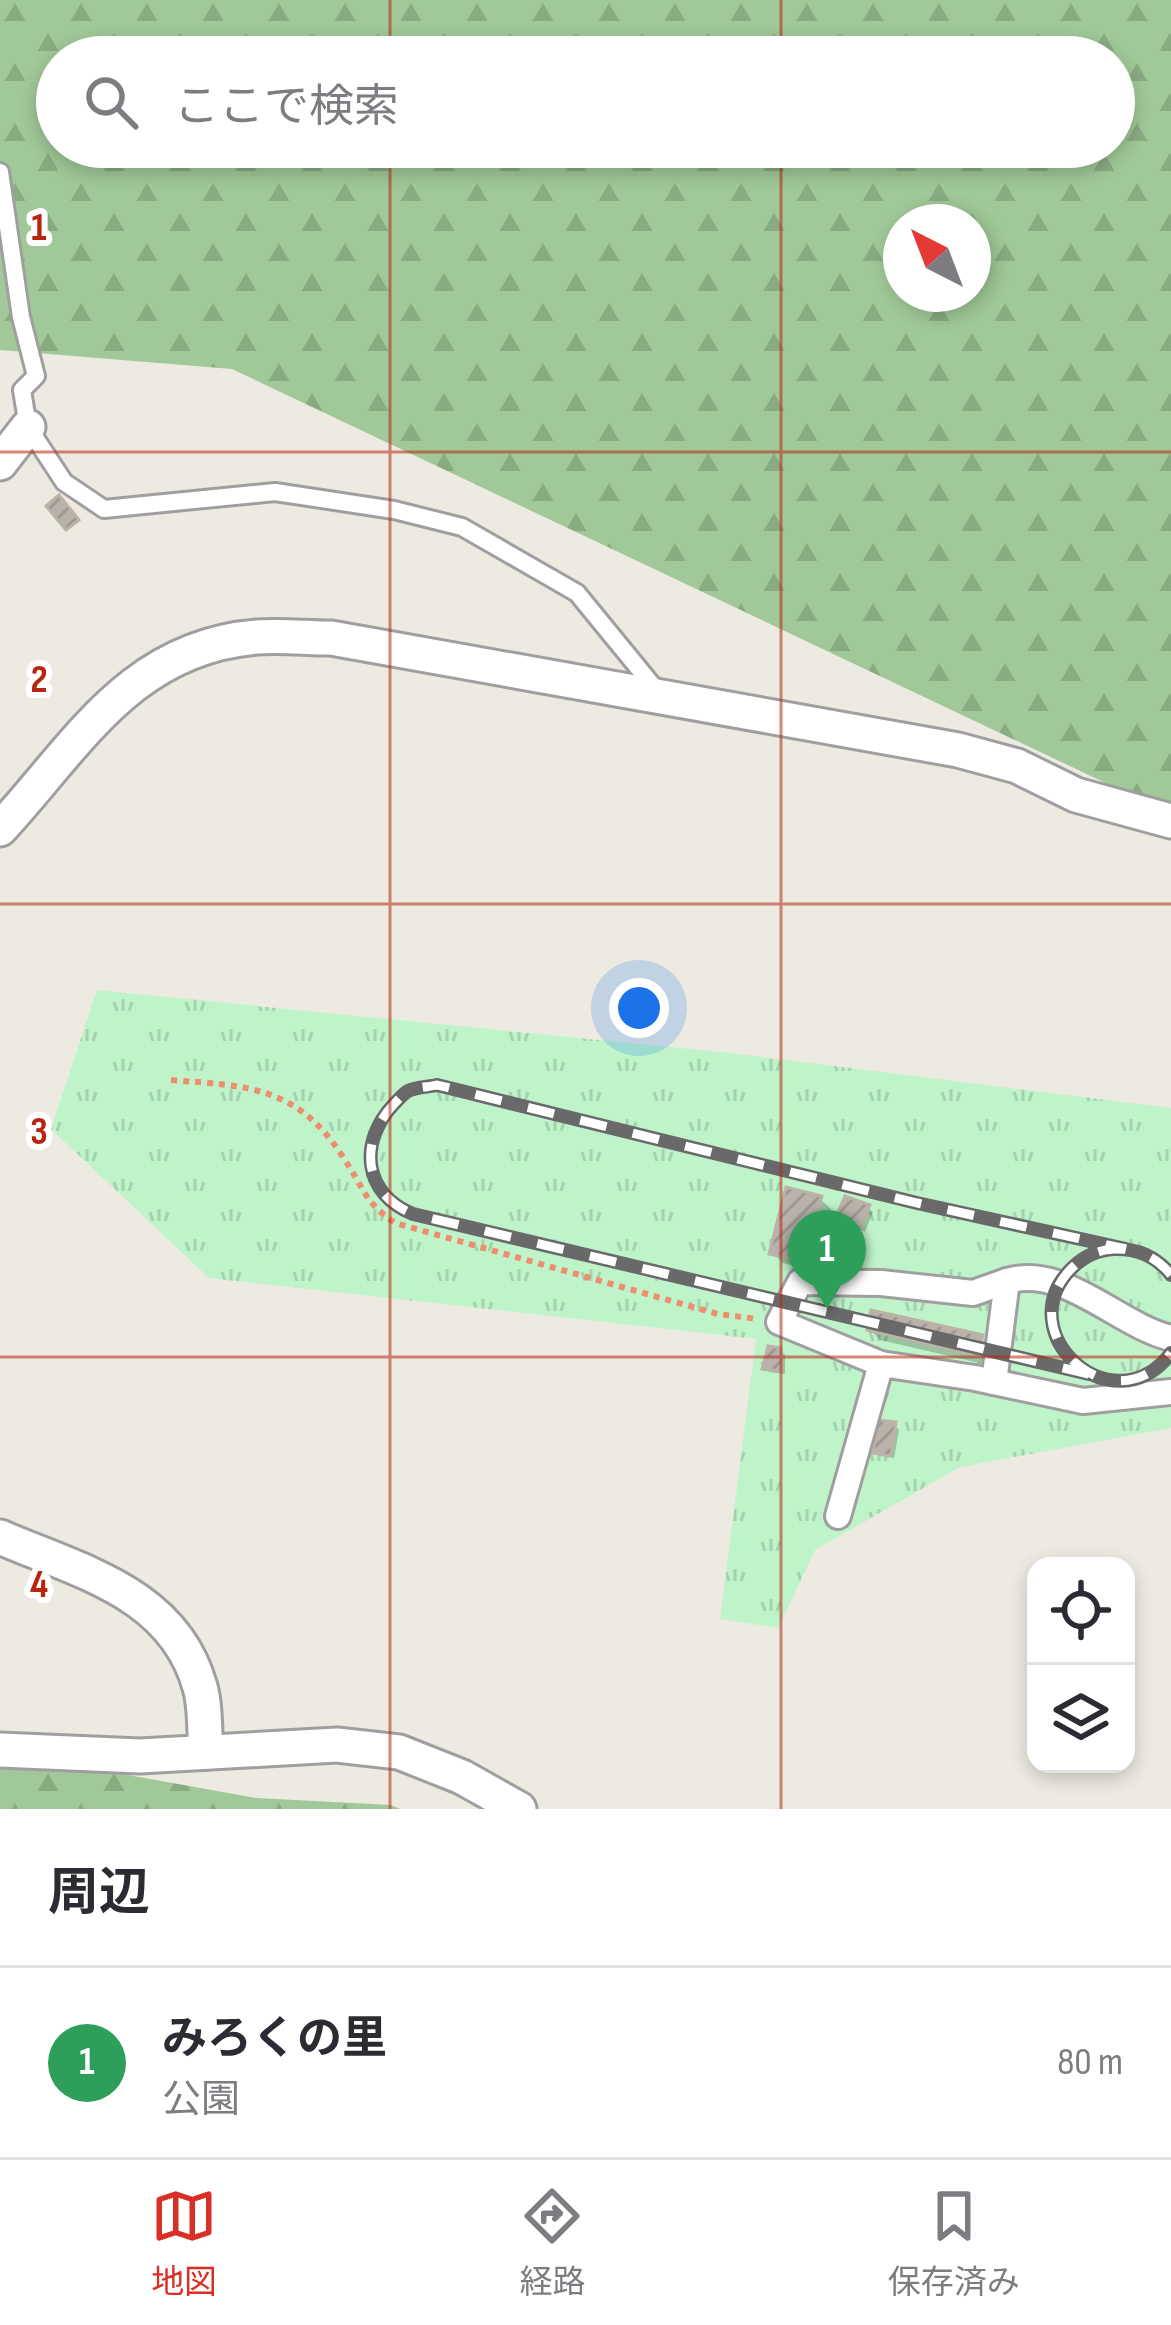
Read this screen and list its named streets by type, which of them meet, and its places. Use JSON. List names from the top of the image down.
{
  "north": "top left",
  "page": {
    "search": "ここで検索",
    "pins": "1",
    "heading": "周辺",
    "list": [
      {
        "mark": "1",
        "name": "みろくの里",
        "note": "公園",
        "value": "80 m"
      }
    ],
    "nav": ["地図", "経路", "保存済み"]
  },
  "grid": {
    "rows": [
      "1",
      "2",
      "3",
      "4"
    ]
  }
}
